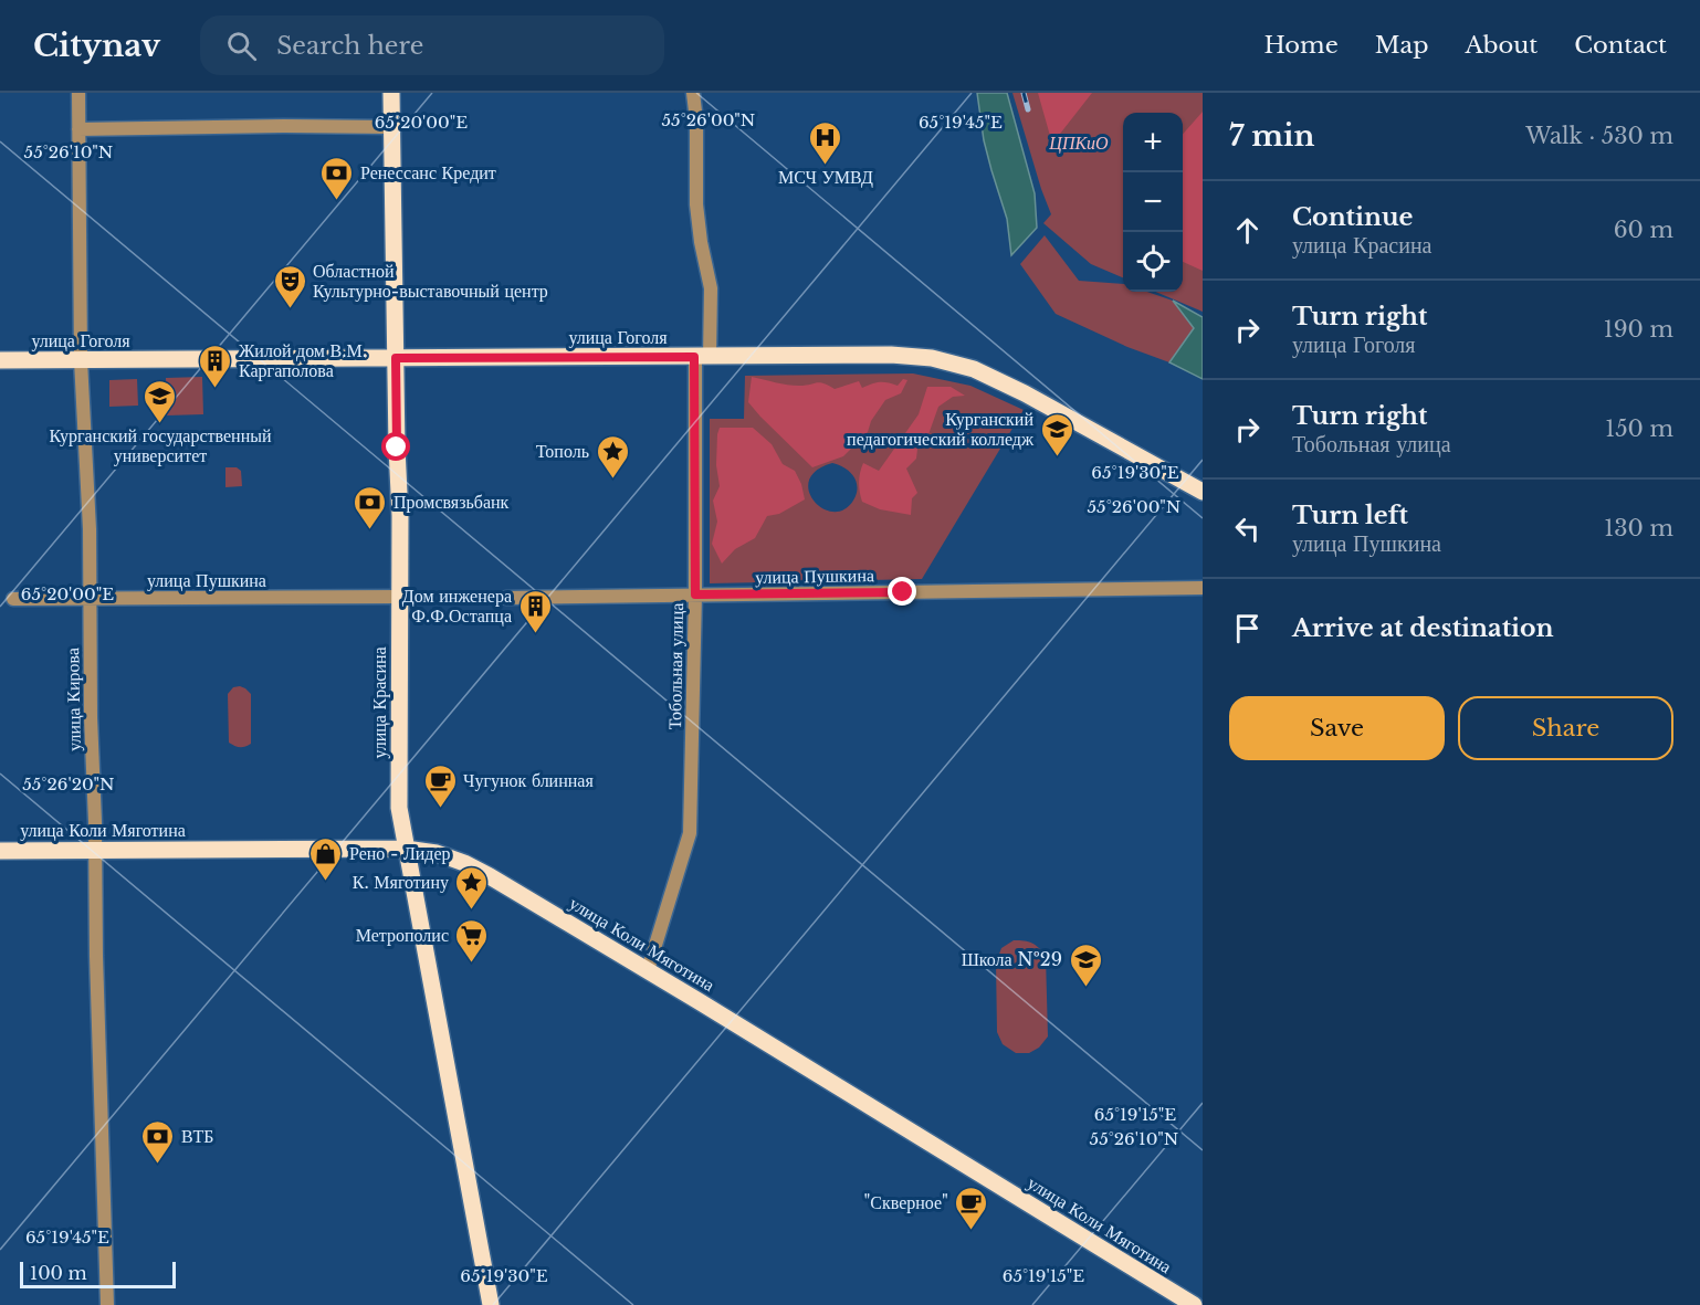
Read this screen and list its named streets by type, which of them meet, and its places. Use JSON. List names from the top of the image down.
{
  "streets": {
    "main road": ["улица Гоголя", "улица Красина", "улица Коли Мяготина"],
    "street": ["улица Пушкина", "Тобольная улица", "улица Кирова"]
  },
  "crossings": [
    ["улица Гоголя", "Тобольная улица"],
    ["улица Гоголя", "улица Кирова"],
    ["улица Гоголя", "улица Красина"],
    ["улица Пушкина", "Тобольная улица"],
    ["улица Пушкина", "улица Кирова"],
    ["улица Пушкина", "улица Красина"],
    ["Тобольная улица", "улица Коли Мяготина"],
    ["улица Кирова", "улица Коли Мяготина"],
    ["улица Красина", "улица Коли Мяготина"]
  ],
  "parks": ["ЦПКиО"],
  "places": {
    "hospital": ["МСЧ УМВД"],
    "bank": ["Ренессанс Кредит", "Промсвязьбанк", "ВТБ"],
    "theatre": ["Областной Культурно-выставочный центр"],
    "building": ["Жилой дом В.М. Каргаполова", "Дом инженера Ф.Ф.Остапца"],
    "school or university": ["Курганский государственный университет", "Курганский педагогический колледж", "Школа №29"],
    "place": ["Тополь", "К. Мяготину"],
    "cafe": ["Чугунок блинная", "\"Скверное\""],
    "shop": ["Рено - Лидер"],
    "supermarket": ["Метрополис"]
  },
  "scale_bar": "100 m",
  "page": {
    "header": "Citynav",
    "search": "Search here",
    "nav": [
      "Home",
      "Map",
      "About",
      "Contact"
    ],
    "heading": ["7 min", "Walk · 530 m"],
    "map_buttons": ["+", "−"],
    "list": [
      ["Continue", "улица Красина", "60 m"],
      ["Turn right", "улица Гоголя", "190 m"],
      ["Turn right", "Тобольная улица", "150 m"],
      ["Turn left", "улица Пушкина", "130 m"],
      "Arrive at destination"
    ],
    "buttons": ["Save", "Share"],
    "scale": "100 m"
  },
  "coordinates": [
    "55°26'00\"N",
    "65°20'00\"E",
    "65°19'45\"E",
    "55°26'10\"N",
    "65°19'30\"E",
    "55°26'20\"N",
    "65°19'15\"E"
  ]
}
